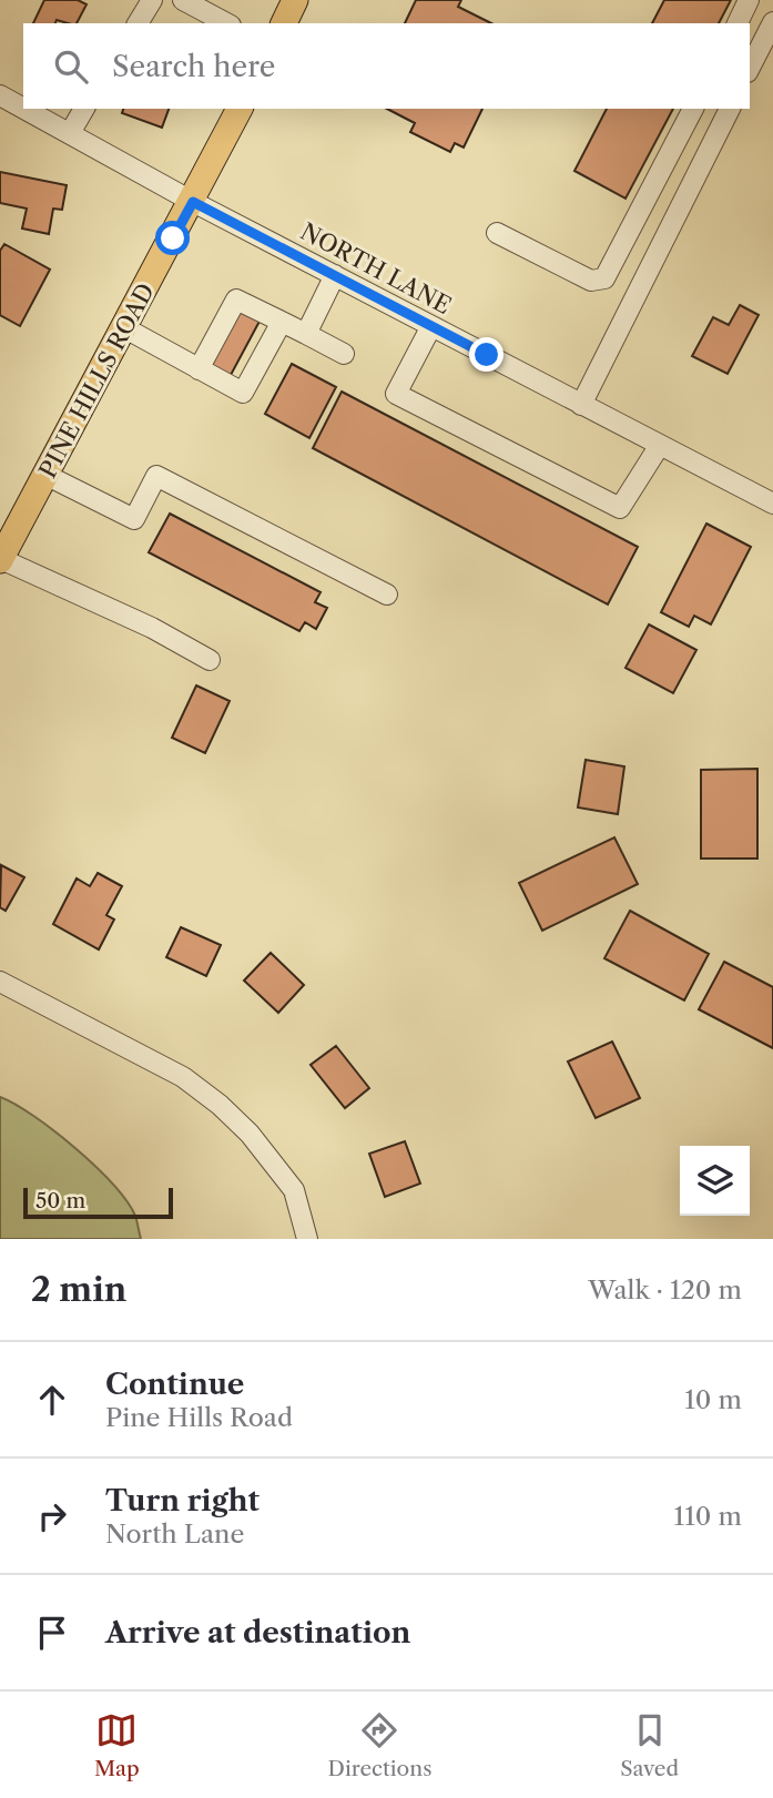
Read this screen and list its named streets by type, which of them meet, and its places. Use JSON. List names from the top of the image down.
{
  "streets": {
    "main road": ["PINE HILLS ROAD"],
    "street": ["NORTH LANE"]
  },
  "crossings": [
    ["NORTH LANE", "PINE HILLS ROAD"]
  ],
  "scale_bar": "50 m",
  "page": {
    "search": "Search here",
    "scale": "50 m",
    "heading": ["2 min", "Walk · 120 m"],
    "list": [
      ["Continue", "Pine Hills Road", "10 m"],
      ["Turn right", "North Lane", "110 m"],
      "Arrive at destination"
    ],
    "nav": ["Map", "Directions", "Saved"]
  }
}
